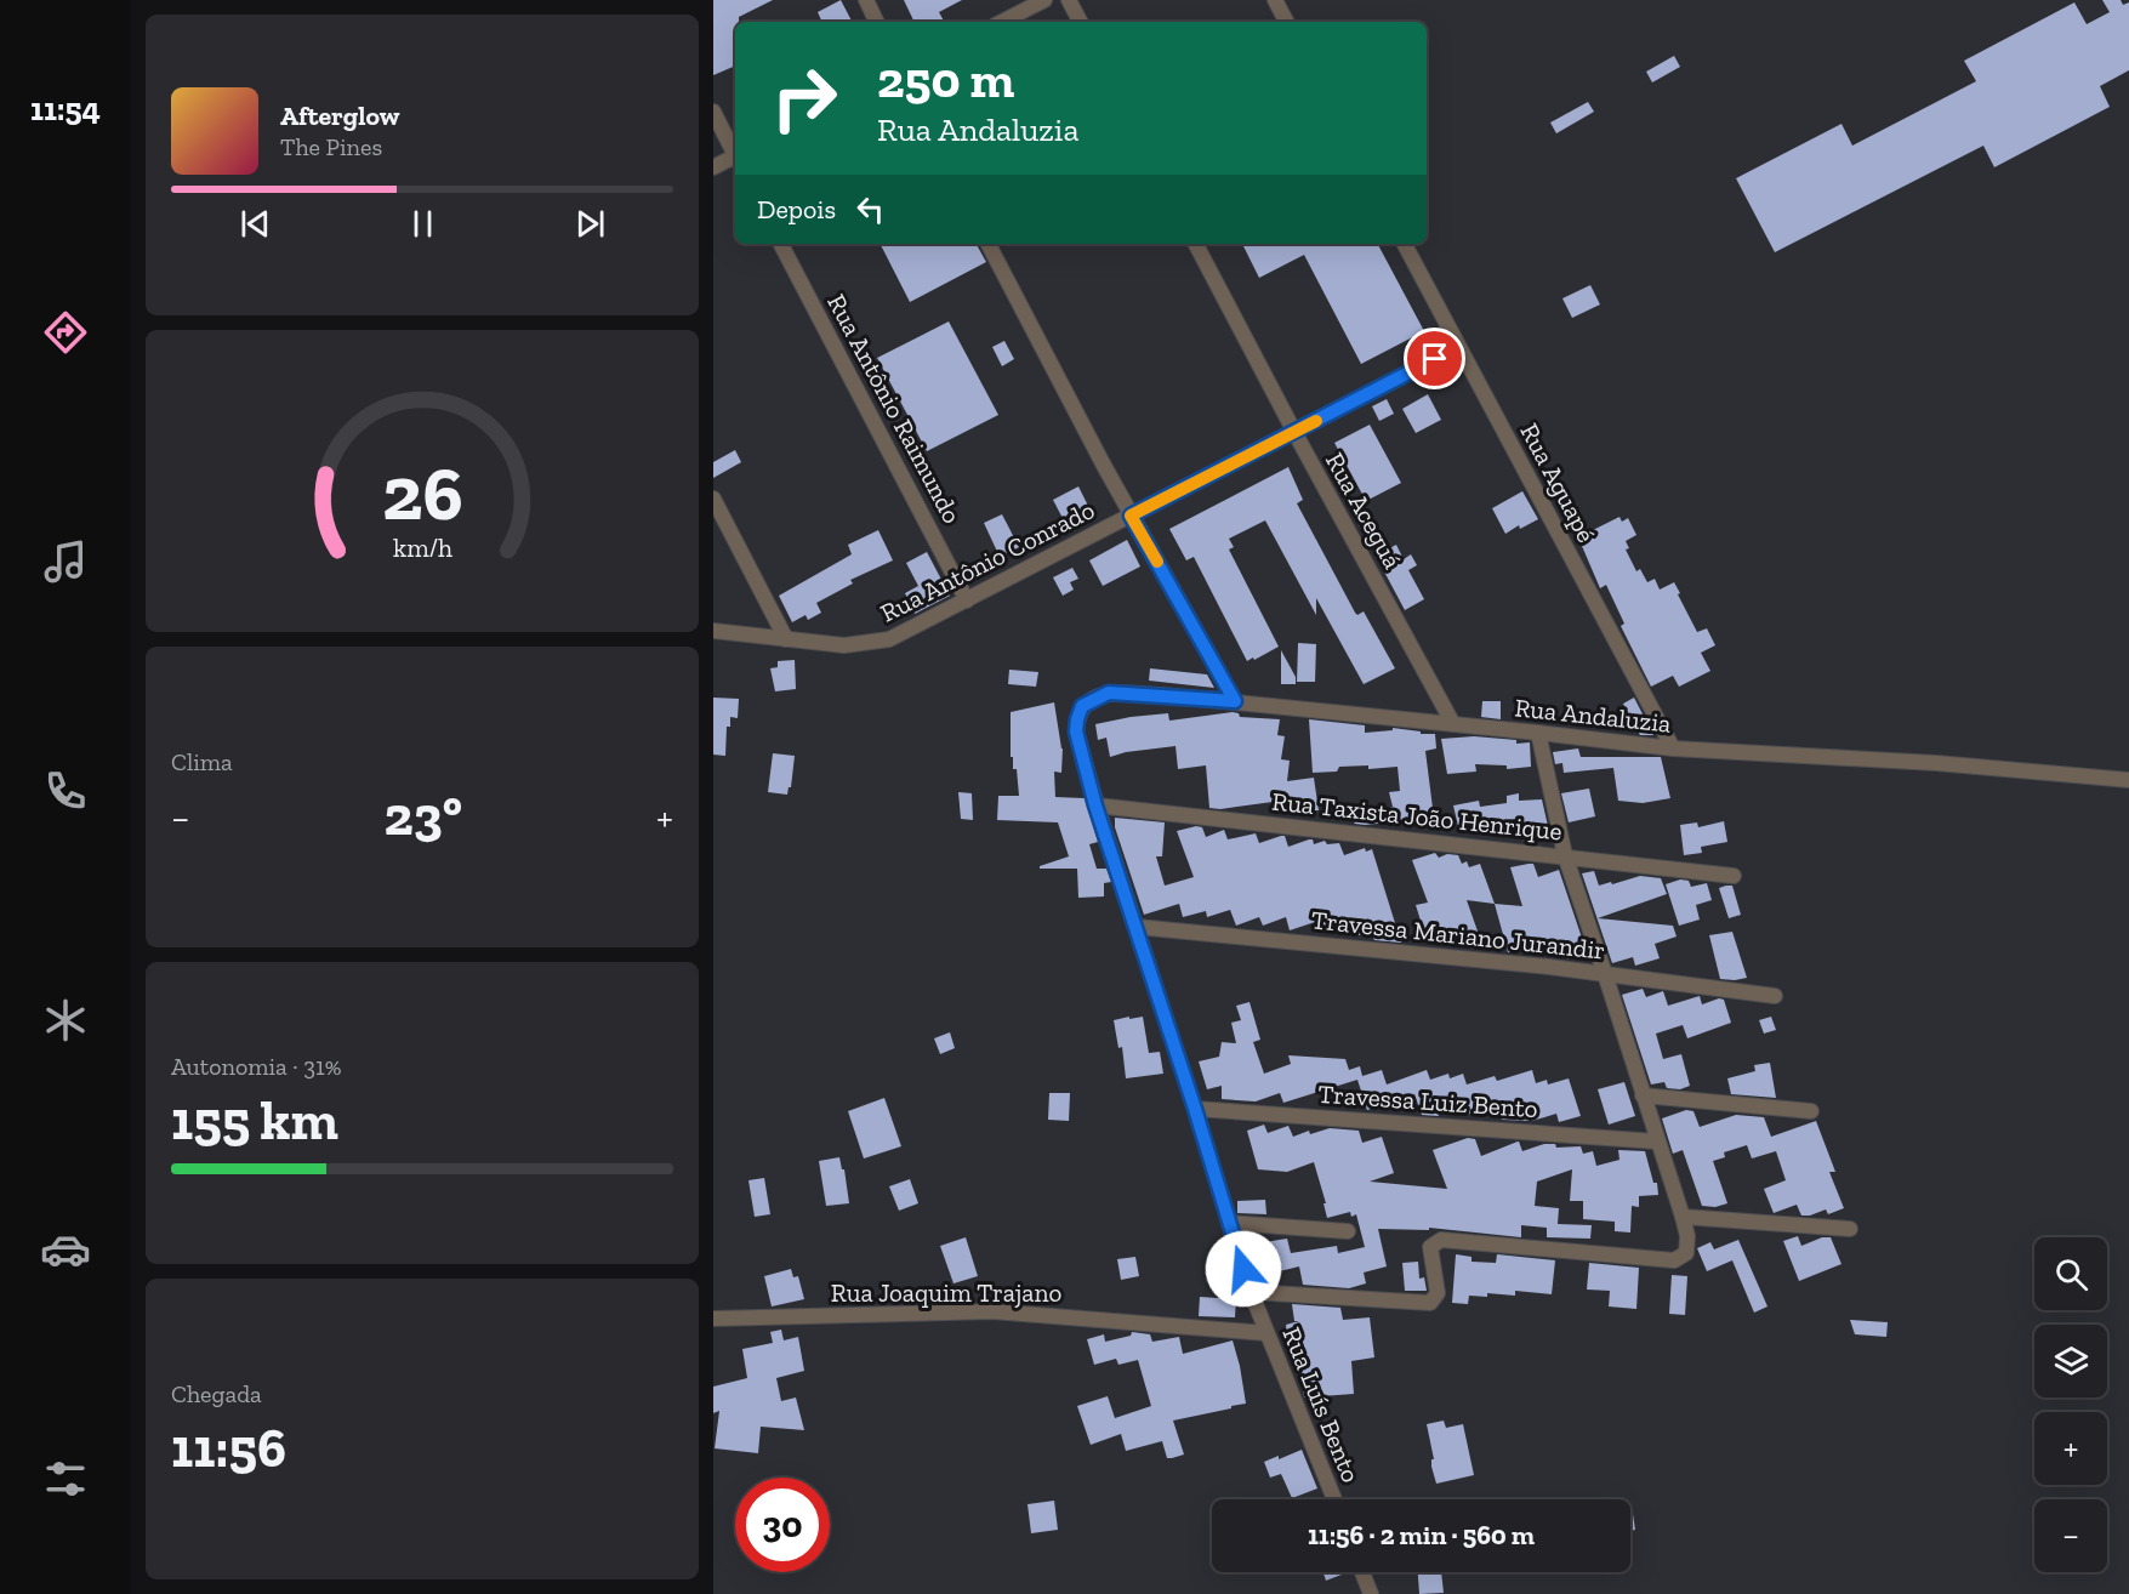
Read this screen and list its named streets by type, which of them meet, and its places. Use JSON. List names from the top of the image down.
{
  "streets": {
    "street": [
      "Rua Antônio Raimundo",
      "Rua Aguapé",
      "Rua Aceguá",
      "Rua Antônio Conrado",
      "Rua Andaluzia",
      "Rua Taxista João Henrique",
      "Travessa Mariano Jurandir",
      "Travessa Luiz Bento",
      "Rua Joaquim Trajano",
      "Rua Luís Bento"
    ]
  },
  "crossings": [
    ["Rua Antônio Raimundo", "Rua Antônio Conrado"],
    ["Rua Aguapé", "Rua Antônio Conrado"],
    ["Rua Aguapé", "Rua Andaluzia"],
    ["Rua Aceguá", "Rua Antônio Conrado"],
    ["Rua Aceguá", "Rua Andaluzia"],
    ["Rua Andaluzia", "Rua Luís Bento"],
    ["Rua Taxista João Henrique", "Rua Luís Bento"],
    ["Travessa Mariano Jurandir", "Rua Luís Bento"],
    ["Travessa Luiz Bento", "Rua Luís Bento"],
    ["Rua Joaquim Trajano", "Rua Luís Bento"]
  ],
  "page": {
    "tabs": "11:54",
    "turn": ["250 m", "Rua Andaluzia"],
    "song": ["Afterglow", "The Pines"],
    "then": "Depois",
    "tile": [
      "Clima",
      ["Autonomia · 31%", "155 km"],
      ["Chegada", "11:56"]
    ],
    "heat": ["−", "23°", "+"],
    "map_buttons": ["+", "−"],
    "limit": "30",
    "trip": "11:56 · 2 min · 560 m",
    "gauge": ["26", "km/h"]
  }
}
